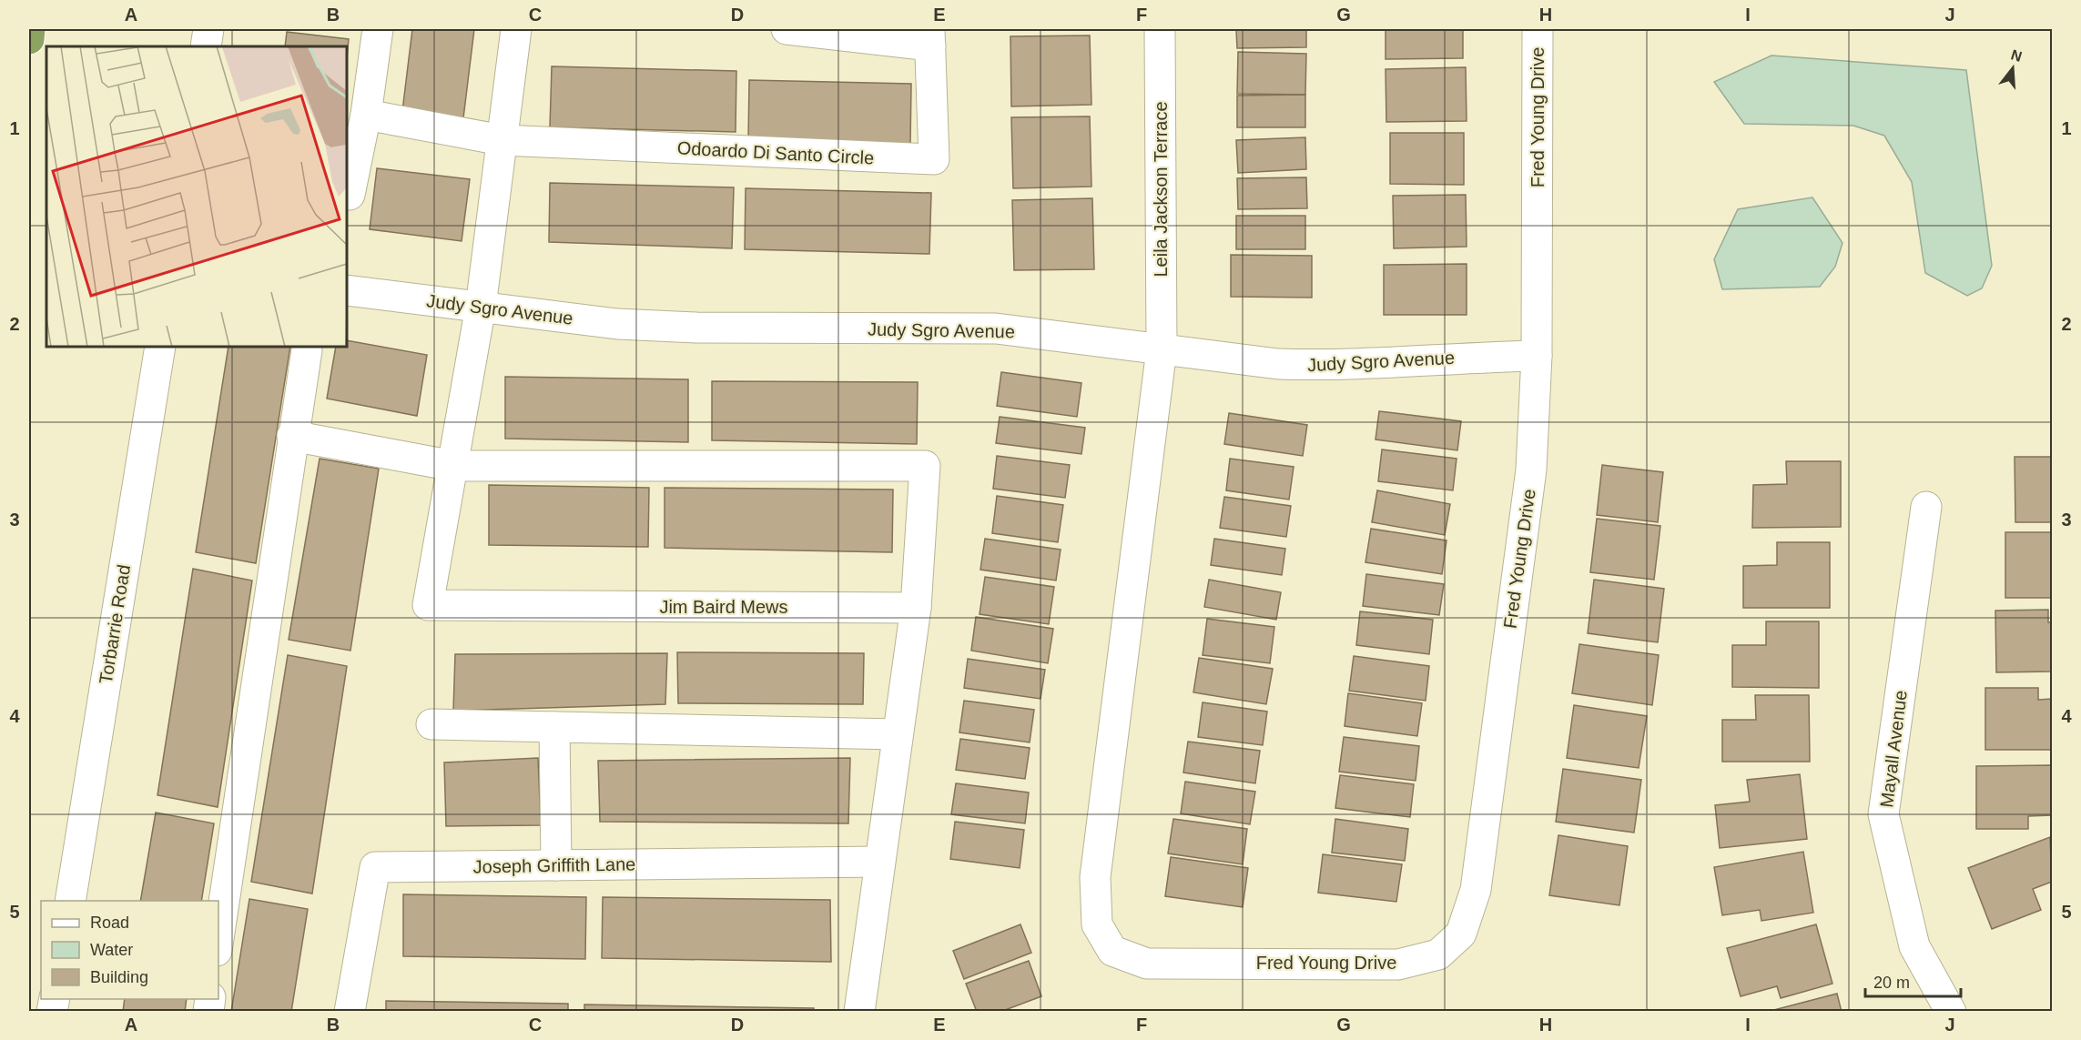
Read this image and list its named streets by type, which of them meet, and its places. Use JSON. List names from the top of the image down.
{
  "streets": {
    "street": [
      "Fred Young Drive",
      "Odoardo Di Santo Circle",
      "Leila Jackson Terrace",
      "Judy Sgro Avenue",
      "Jim Baird Mews",
      "Torbarrie Road",
      "Mayall Avenue",
      "Joseph Griffith Lane"
    ]
  },
  "crossings": [
    ["Fred Young Drive", "Leila Jackson Terrace"],
    ["Fred Young Drive", "Judy Sgro Avenue"],
    ["Leila Jackson Terrace", "Judy Sgro Avenue"],
    ["Judy Sgro Avenue", "Jim Baird Mews"]
  ],
  "legend": ["Road", "Water", "Building"],
  "scale_bar": "20 m",
  "north": "top",
  "grid": {
    "columns": [
      "A",
      "B",
      "C",
      "D",
      "E",
      "F",
      "G",
      "H",
      "I",
      "J"
    ],
    "rows": [
      "1",
      "2",
      "3",
      "4",
      "5"
    ]
  }
}
